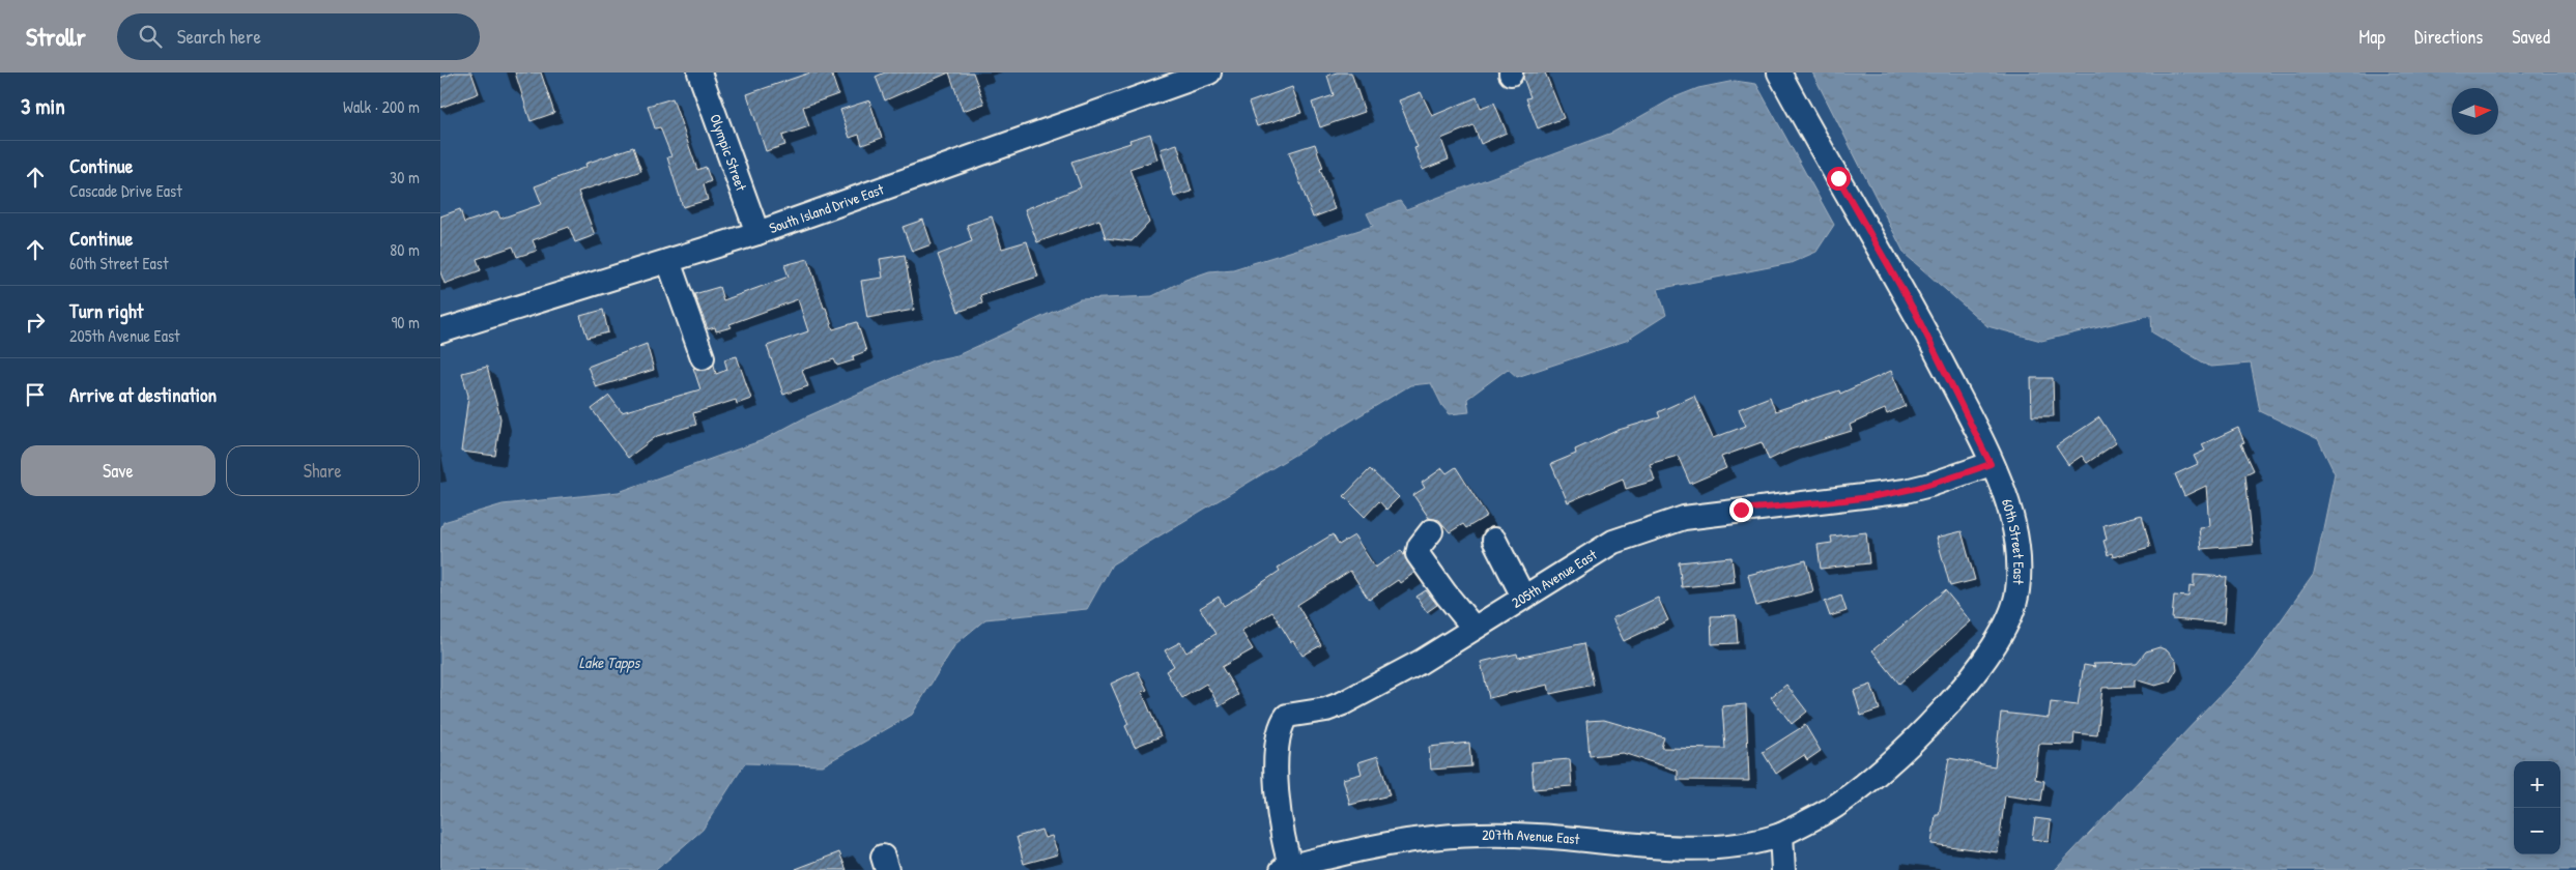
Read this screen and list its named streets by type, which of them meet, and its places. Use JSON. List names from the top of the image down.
{
  "streets": {
    "street": [
      "Olympic Street",
      "South Island Drive East",
      "60th Street East",
      "205th Avenue East",
      "207th Avenue East"
    ]
  },
  "crossings": [
    ["Olympic Street", "South Island Drive East"],
    ["60th Street East", "205th Avenue East"],
    ["60th Street East", "207th Avenue East"],
    ["205th Avenue East", "207th Avenue East"]
  ],
  "water": ["Lake Tapps"],
  "north": "right",
  "page": {
    "header": "Strollr",
    "search": "Search here",
    "nav": ["Map", "Directions", "Saved"],
    "heading": ["3 min", "Walk · 200 m"],
    "list": [
      ["Continue", "Cascade Drive East", "30 m"],
      ["Continue", "60th Street East", "80 m"],
      ["Turn right", "205th Avenue East", "90 m"],
      "Arrive at destination"
    ],
    "buttons": ["Save", "Share"],
    "map_buttons": ["+", "−"]
  }
}
